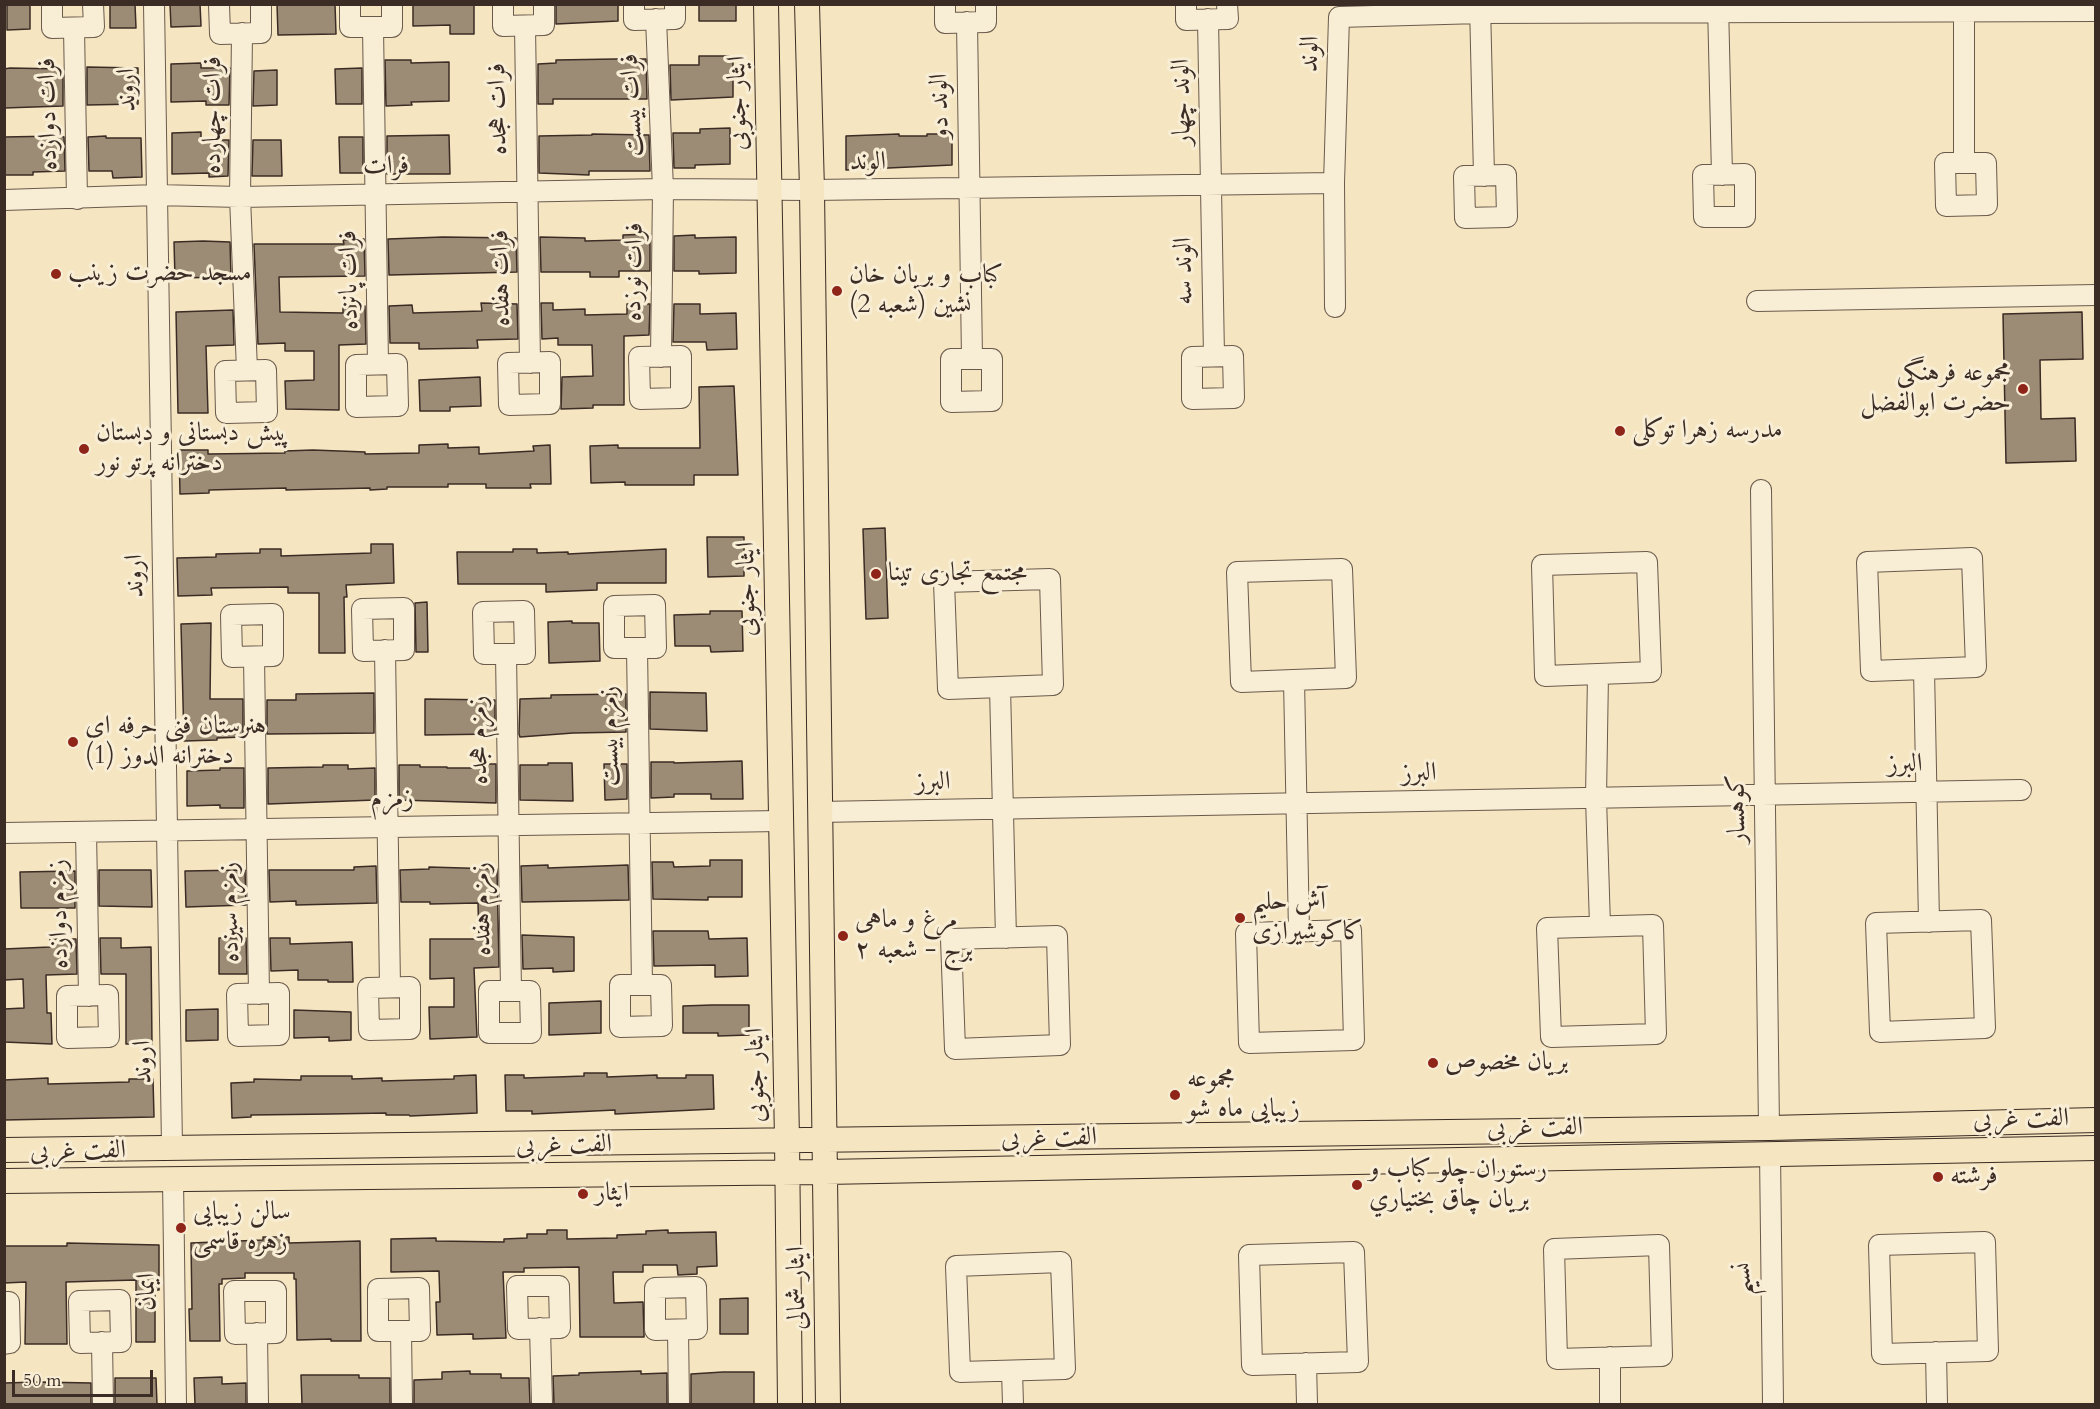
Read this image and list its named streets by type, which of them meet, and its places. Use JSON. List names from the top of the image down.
{
  "streets": {
    "main road": ["ایثار جنوبی", "الفت غربی", "ایثار شمالی"],
    "street": [
      "الوند",
      "اروند",
      "الوند چهار",
      "فرات بیست",
      "الوند دو",
      "فرات هجده",
      "فرات دوازده",
      "فرات چهارده",
      "فرات",
      "الوند سه",
      "فرات نوزده",
      "فرات هفده",
      "فرات پانزده",
      "زمزم بیست",
      "زمزم هجده",
      "البرز",
      "زمزم",
      "کوهسار",
      "زمزم هفده",
      "زمزم سیزده",
      "زمزم دوازده",
      "نسیم",
      "ایمان"
    ]
  },
  "crossings": [
    ["الوند", "الوند چهار"],
    ["الوند", "ایثار جنوبی"],
    ["الوند", "الوند دو"],
    ["الوند", "فرات"],
    ["الوند", "الوند سه"],
    ["اروند", "فرات"],
    ["اروند", "زمزم"],
    ["اروند", "الفت غربی"],
    ["الوند چهار", "الوند سه"],
    ["ایثار جنوبی", "فرات"],
    ["ایثار جنوبی", "زمزم"],
    ["ایثار جنوبی", "الفت غربی"],
    ["ایثار جنوبی", "ایثار شمالی"],
    ["فرات بیست", "فرات"],
    ["فرات بیست", "فرات نوزده"],
    ["فرات هجده", "فرات"],
    ["فرات هجده", "فرات هفده"],
    ["فرات دوازده", "فرات"],
    ["فرات چهارده", "فرات"],
    ["فرات", "فرات نوزده"],
    ["فرات", "فرات هفده"],
    ["فرات", "فرات پانزده"],
    ["زمزم بیست", "زمزم"],
    ["زمزم هجده", "زمزم"],
    ["زمزم هجده", "زمزم هفده"],
    ["البرز", "کوهسار"],
    ["زمزم", "زمزم هفده"],
    ["زمزم", "زمزم سیزده"],
    ["زمزم", "زمزم دوازده"],
    ["کوهسار", "الفت غربی"],
    ["الفت غربی", "نسیم"],
    ["الفت غربی", "ایثار شمالی"],
    ["الفت غربی", "ایمان"]
  ],
  "places": [
    "مسجد حضرت زینب",
    "کباب و بریان خان نشین (شعبه 2)",
    "مجموعه فرهنگی حضرت ابوالفضل",
    "مدرسه زهرا توکلی",
    "پیش دبستانی و دبستان دخترانه پرتو نور",
    "مجتمع تجاری تینا",
    "هنرستان فنی حرفه ای دخترانه الدوز (1)",
    "آش حلیم کاکوشیرازی",
    "مرغ و ماهی برج - شعبه ۲",
    "بریان مخصوص",
    "مجموعه زیبایی ماه شو",
    "فرشته",
    "رستوران چلو كباب و بريان چاق بختياري",
    "ایثار",
    "سالن زیبایی زهره قاسمی"
  ],
  "scale_bar": "50 m"
}
